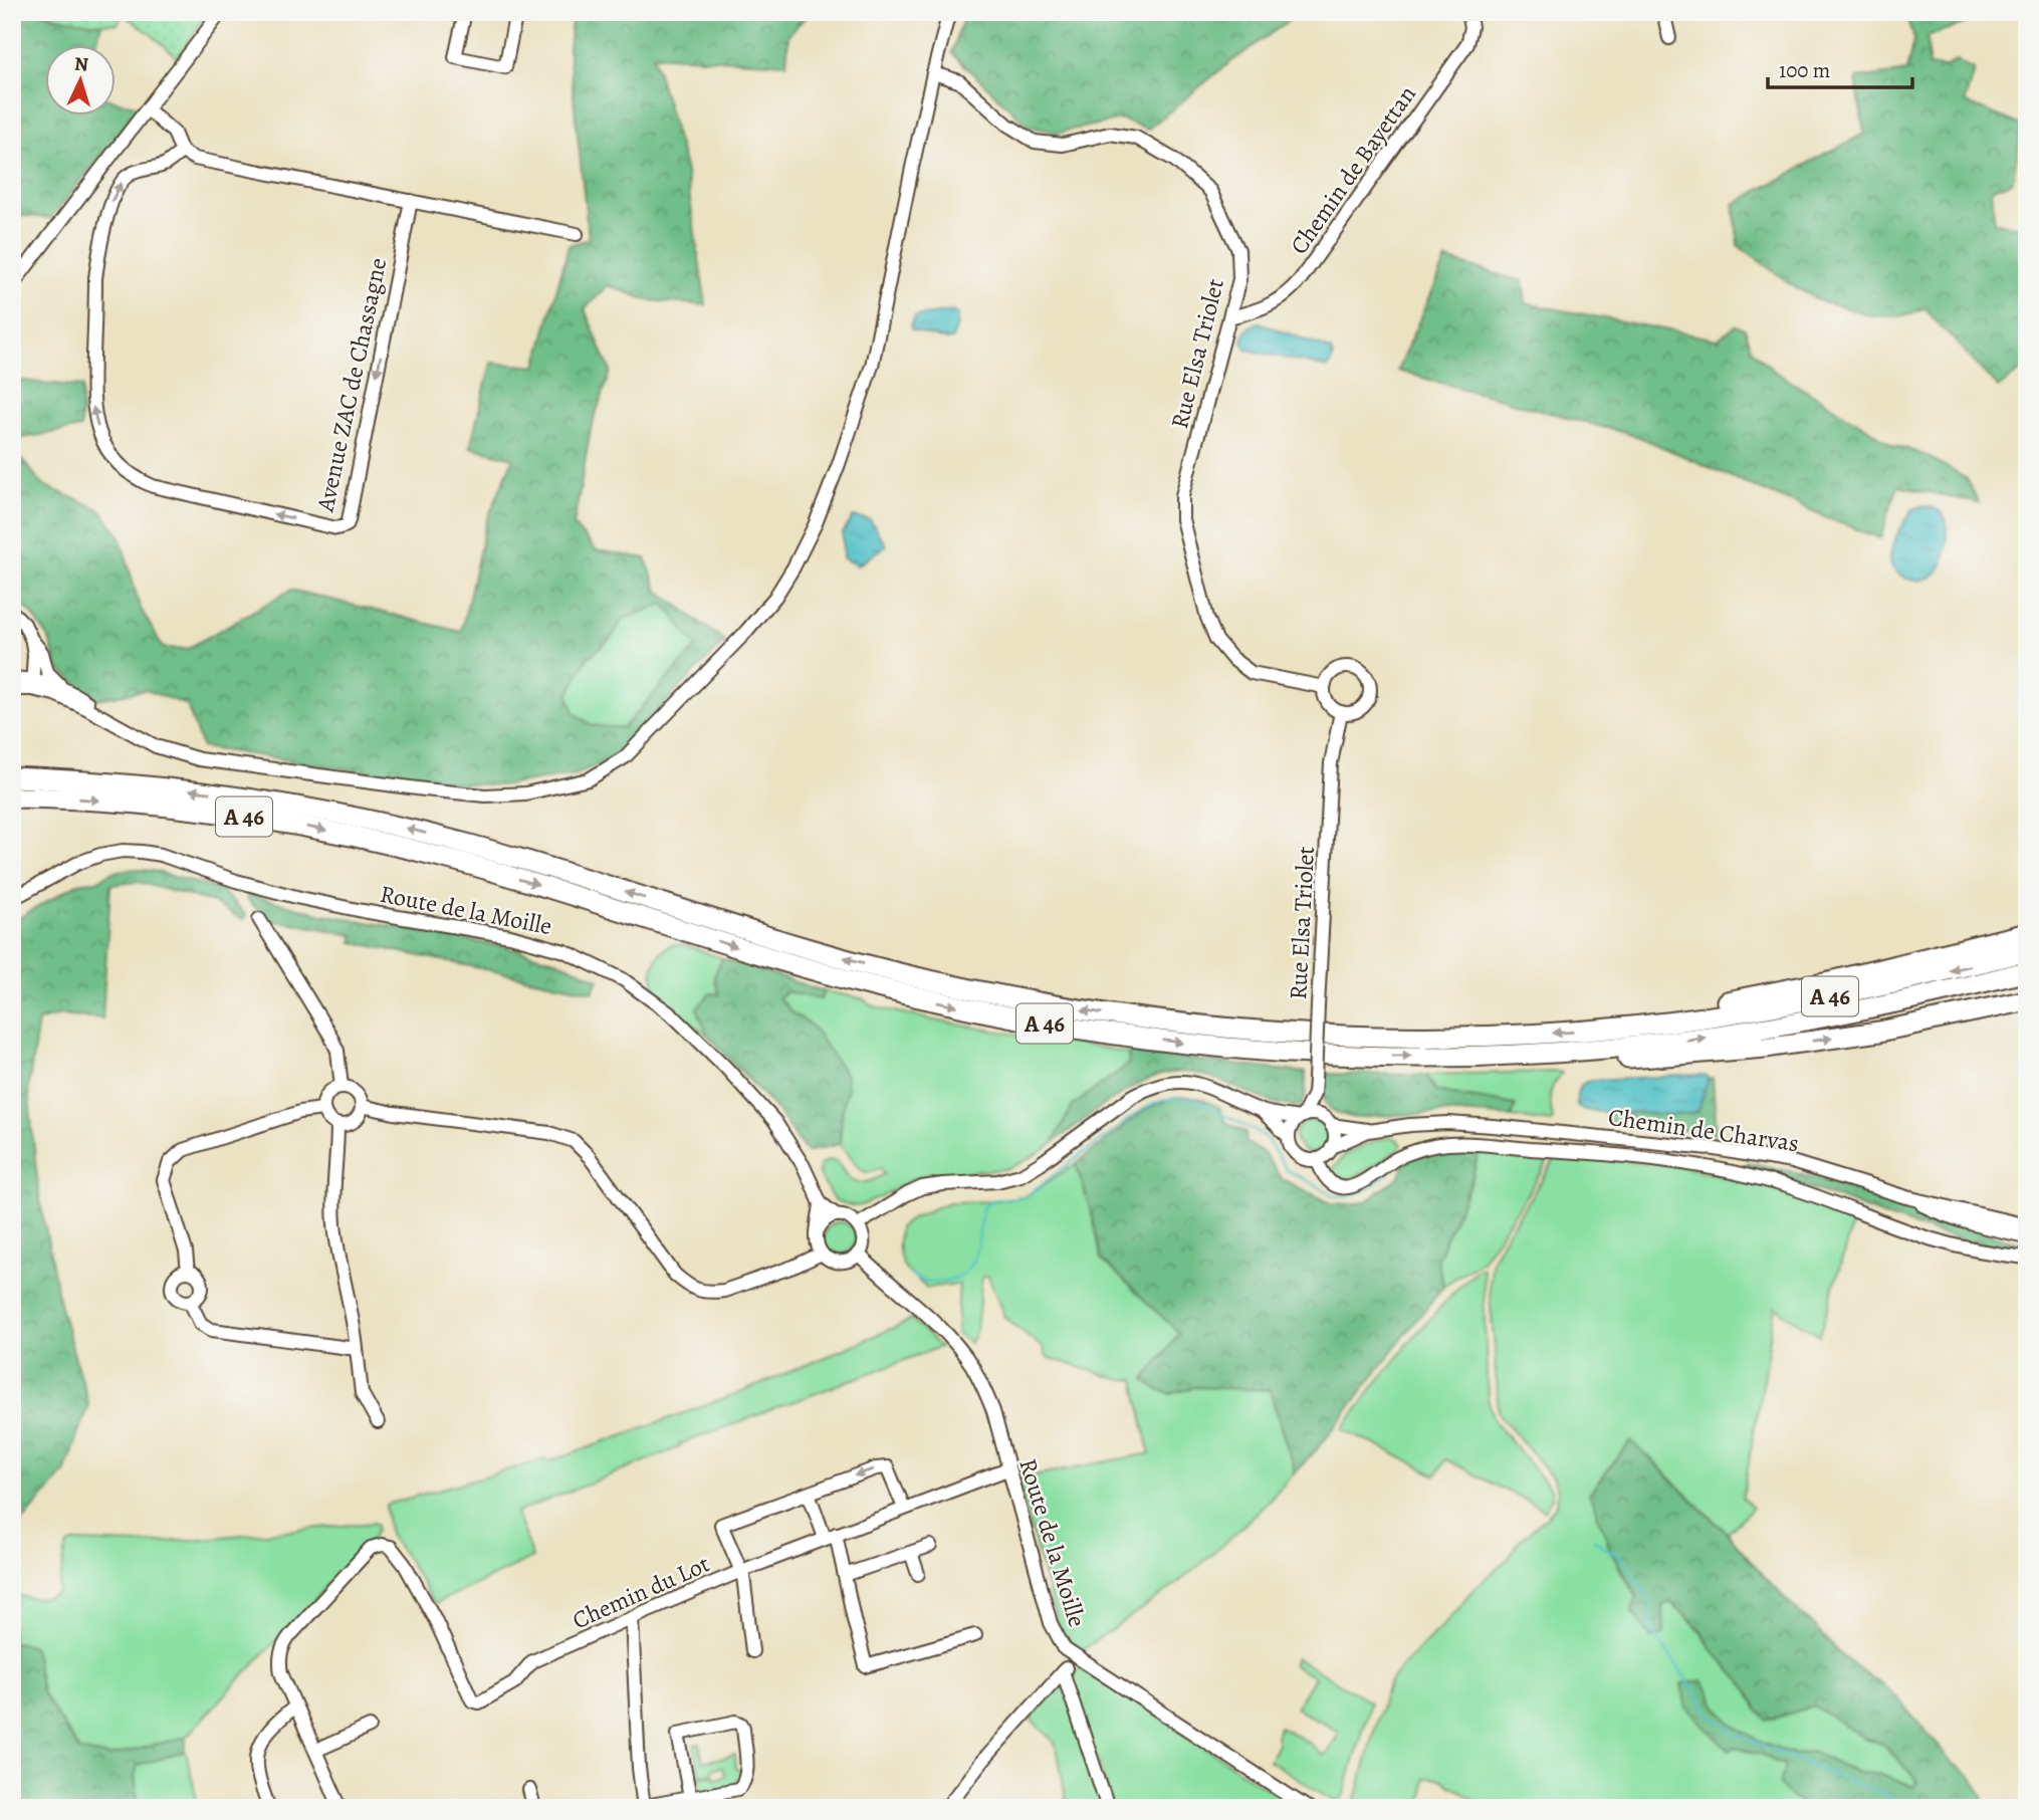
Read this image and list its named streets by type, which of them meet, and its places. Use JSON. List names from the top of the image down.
{
  "streets": {
    "highway": ["A 46"],
    "street": [
      "Chemin de Bayettan",
      "Rue Elsa Triolet",
      "Avenue ZAC de Chassagne",
      "Route de la Moille",
      "Chemin de Charvas",
      "Chemin du Lot"
    ]
  },
  "crossings": [
    ["Chemin de Bayettan", "Rue Elsa Triolet"],
    ["Rue Elsa Triolet", "Chemin de Charvas"],
    ["Route de la Moille", "Chemin du Lot"]
  ],
  "scale_bar": "100 m",
  "north": "top"
}
